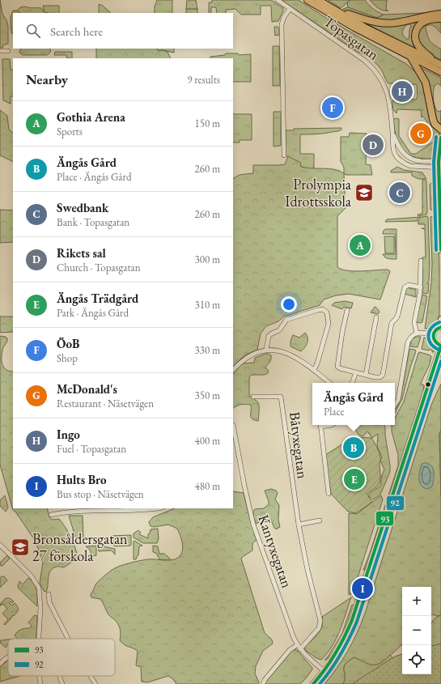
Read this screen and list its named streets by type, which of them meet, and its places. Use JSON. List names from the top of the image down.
{
  "streets": {
    "street": ["Topasgatan", "Båtyxegatan", "Kantyxegatan"]
  },
  "crossings": [
    ["Båtyxegatan", "Kantyxegatan"]
  ],
  "places": {
    "school or university": ["Prolympia Idrottsskola", "Bronsåldersgatan 27 förskola"]
  },
  "lines": ["transit line 92", "transit line 93"],
  "legend": ["93", "92"],
  "page": {
    "search": "Search here",
    "heading": ["Nearby", "9 results"],
    "pins": [
      "H",
      "F",
      "G",
      "D",
      "C",
      "A",
      "B",
      "E",
      "I"
    ],
    "list": [
      {
        "mark": "A",
        "name": "Gothia Arena",
        "note": "Sports",
        "value": "150 m"
      },
      {
        "mark": "B",
        "name": "Ängås Gård",
        "note": "Place · Ängås Gård",
        "value": "260 m"
      },
      {
        "mark": "C",
        "name": "Swedbank",
        "note": "Bank · Topasgatan",
        "value": "260 m"
      },
      {
        "mark": "D",
        "name": "Rikets sal",
        "note": "Church · Topasgatan",
        "value": "300 m"
      },
      {
        "mark": "E",
        "name": "Ängås Trädgård",
        "note": "Park · Ängås Gård",
        "value": "310 m"
      },
      {
        "mark": "F",
        "name": "ÖoB",
        "note": "Shop",
        "value": "330 m"
      },
      {
        "mark": "G",
        "name": "McDonald's",
        "note": "Restaurant · Näsetvägen",
        "value": "350 m"
      },
      {
        "mark": "H",
        "name": "Ingo",
        "note": "Fuel · Topasgatan",
        "value": "400 m"
      },
      {
        "mark": "I",
        "name": "Hults Bro",
        "note": "Bus stop · Näsetvägen",
        "value": "480 m"
      }
    ],
    "popup": ["Ängås Gård", "Place"],
    "map_buttons": ["+", "−"]
  }
}
